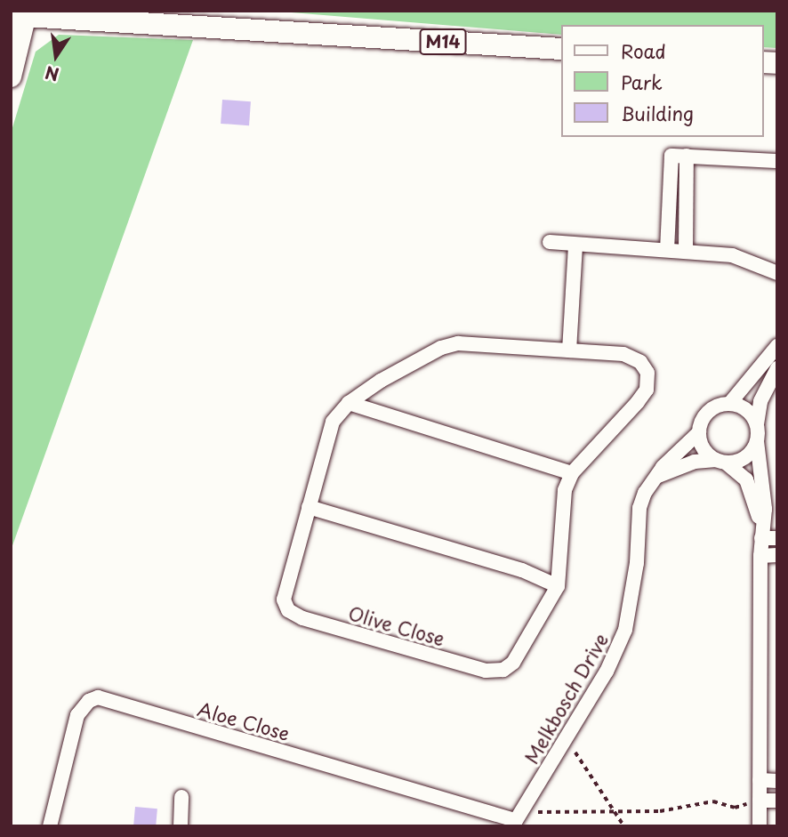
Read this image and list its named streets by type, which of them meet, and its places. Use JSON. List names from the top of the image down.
{
  "streets": {
    "main road": ["M14"],
    "street": ["Olive Close", "Melkbosch Drive", "Aloe Close"]
  },
  "crossings": [
    ["Melkbosch Drive", "Aloe Close"]
  ],
  "legend": ["Road", "Park", "Building"],
  "north": "bottom"
}
